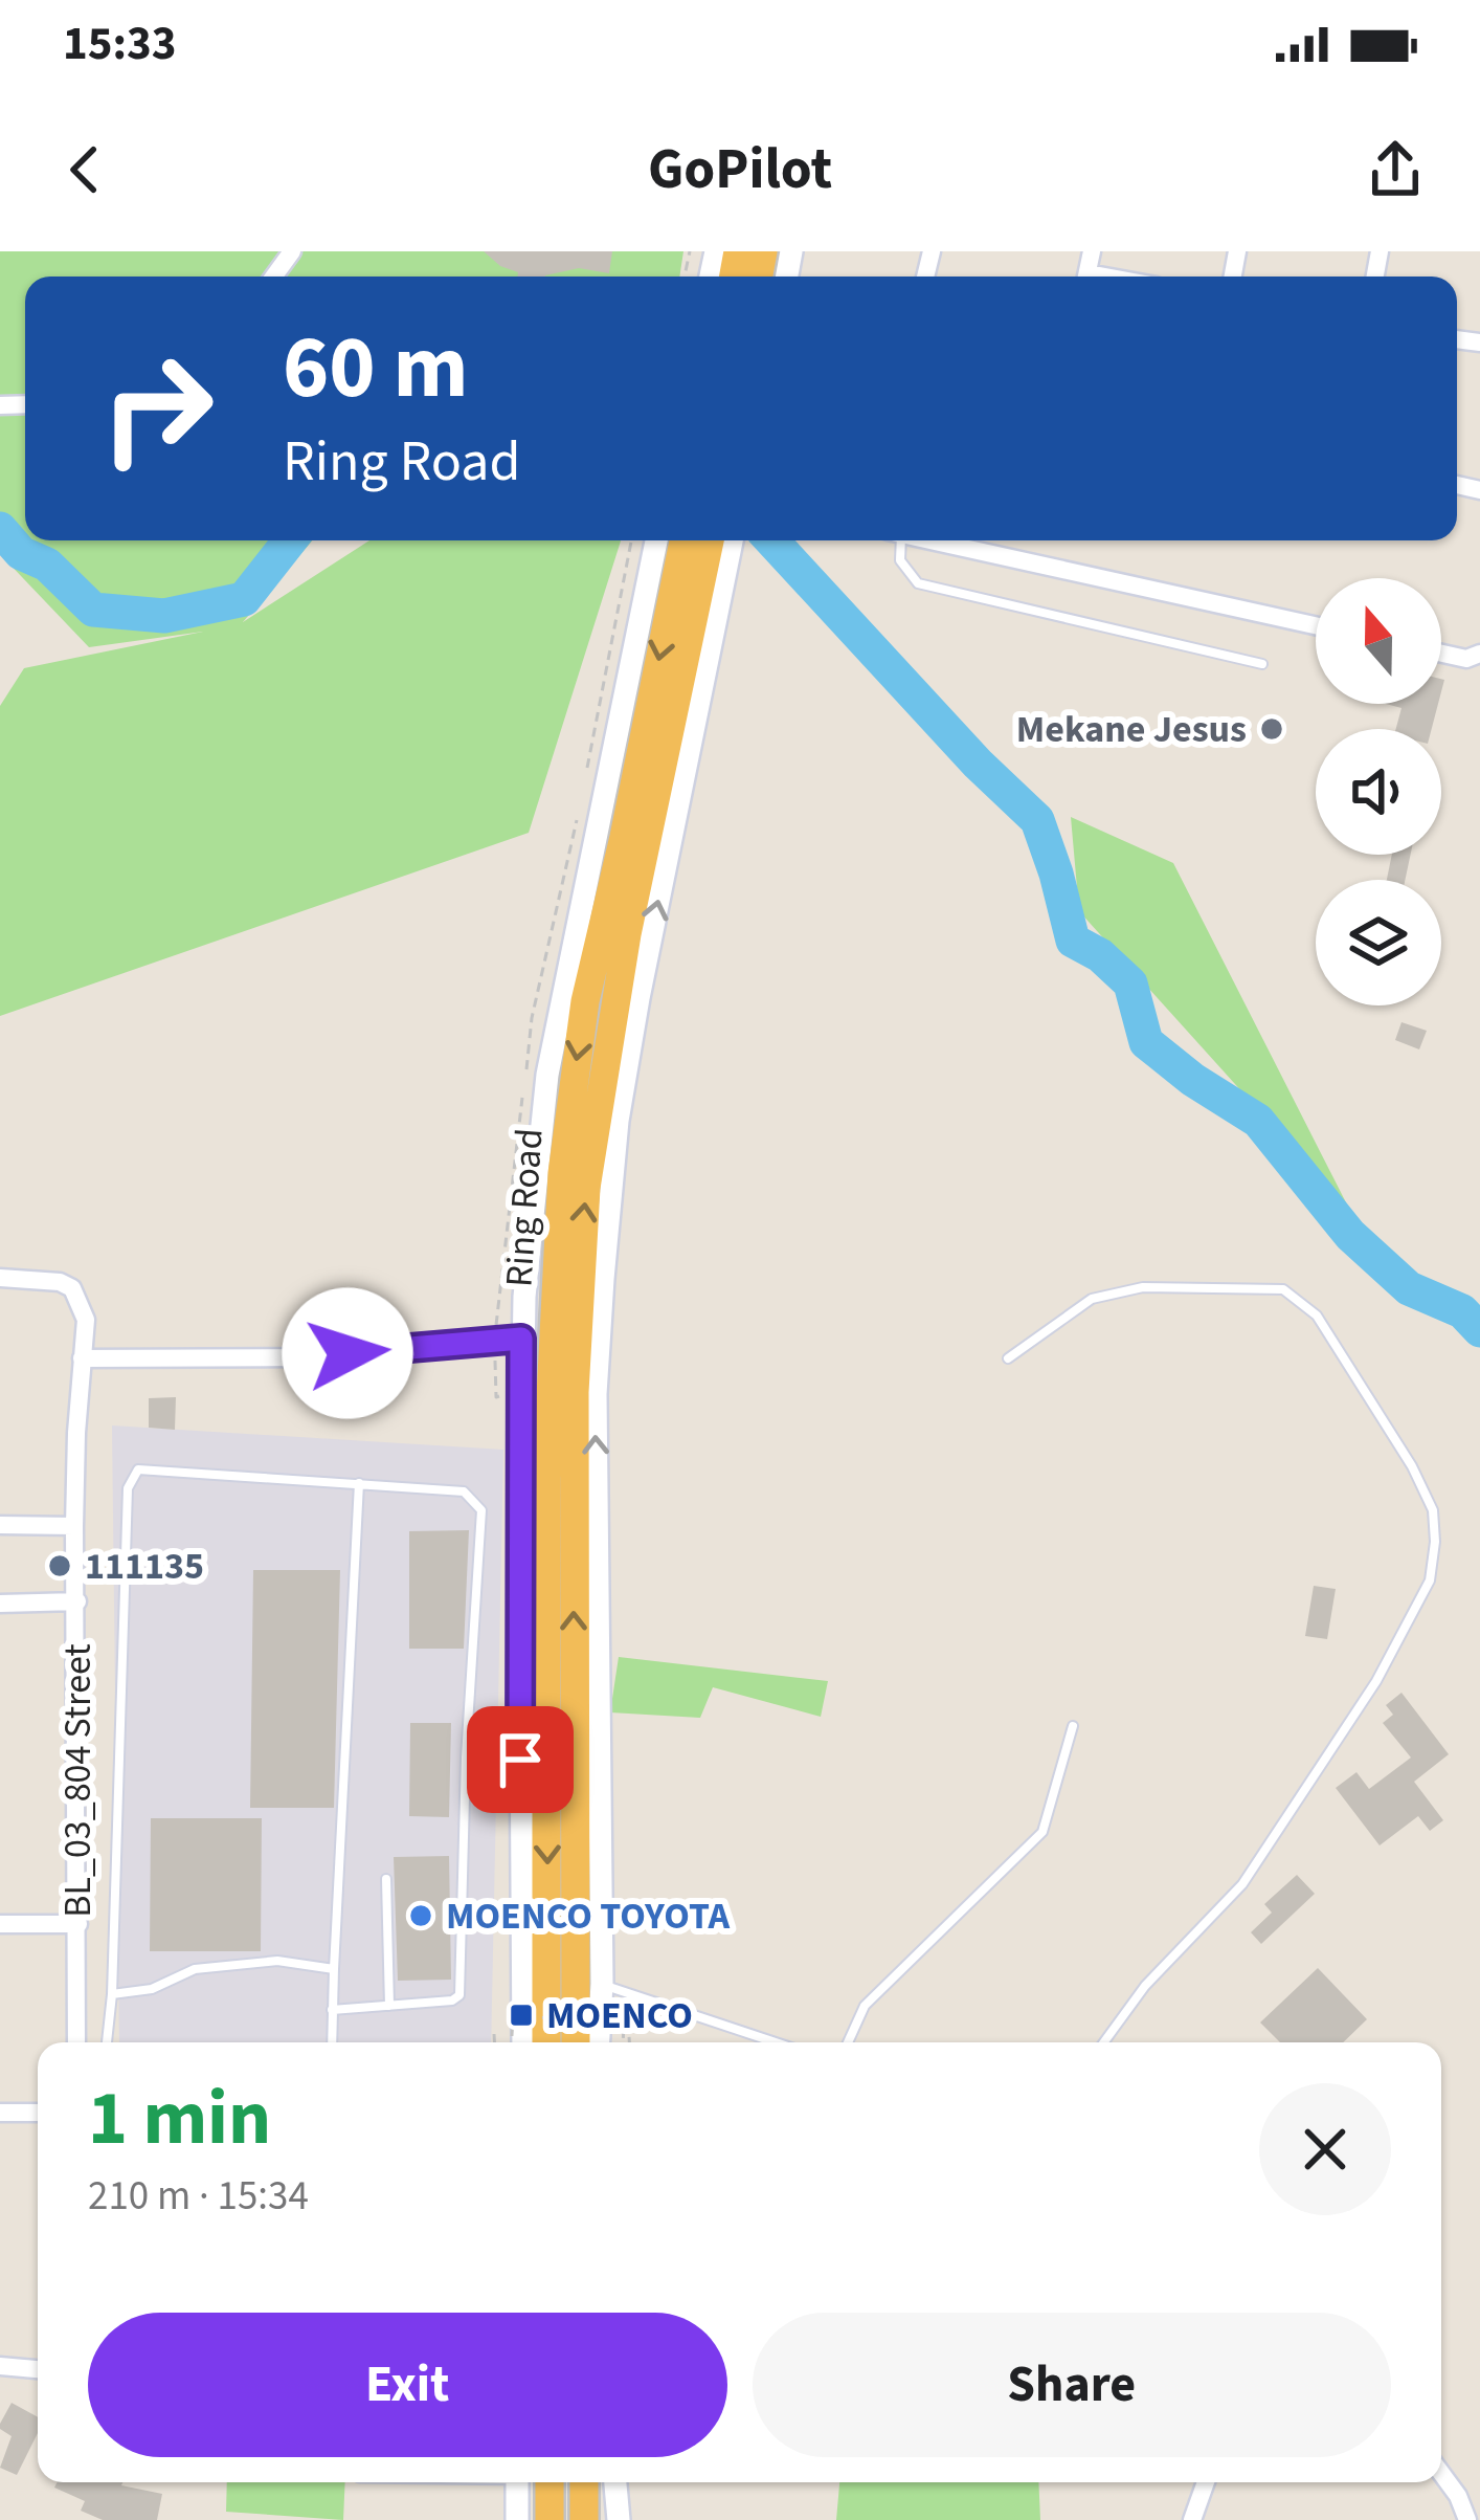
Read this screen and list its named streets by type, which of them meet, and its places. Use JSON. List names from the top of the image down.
{
  "streets": {
    "highway": ["Ring Road"],
    "street": ["BL_03_804 Street"]
  },
  "places": {
    "other": ["Mekane Jesus", "111135", "MOENCO TOYOTA"],
    "transit": ["MOENCO"]
  },
  "north": "top",
  "page": {
    "status": "15:33",
    "header": "GoPilot",
    "turn": ["60 m", "Ring Road"],
    "heading": ["1 min", "210 m · 15:34"],
    "buttons": ["Exit", "Share"]
  }
}
